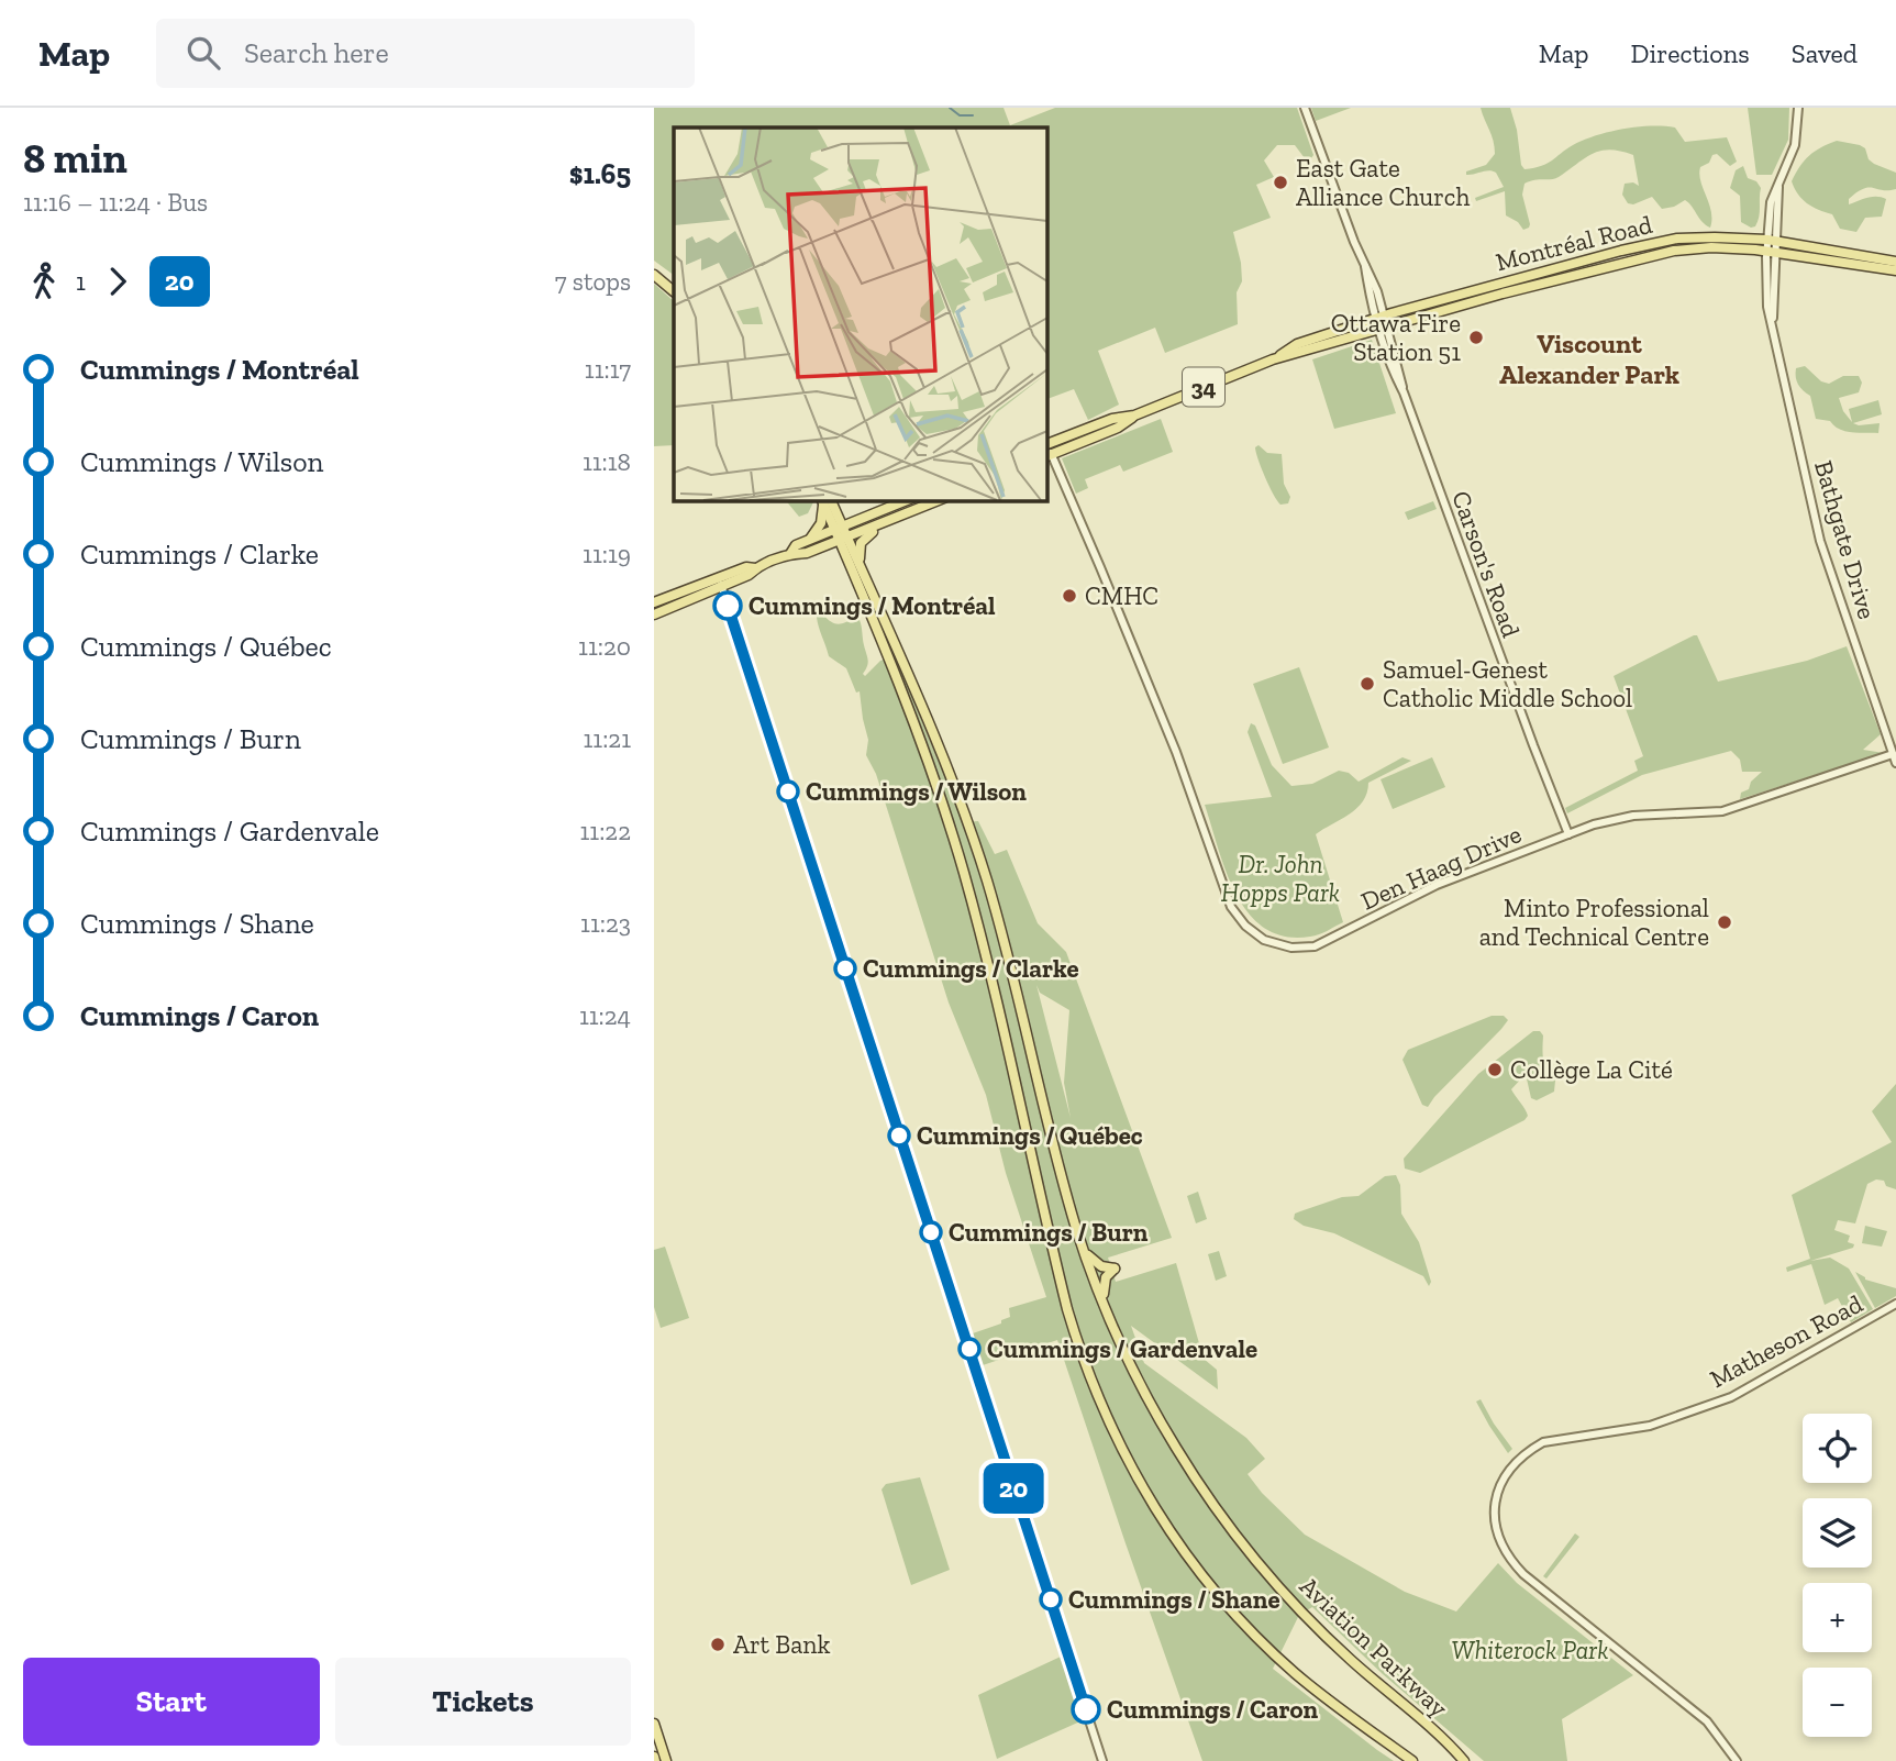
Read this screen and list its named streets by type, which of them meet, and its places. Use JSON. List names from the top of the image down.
{
  "streets": {
    "main road": ["Montréal Road", "34", "Aviation Parkway"],
    "street": [
      "Bathgate Drive",
      "Carson's Road",
      "Den Haag Drive",
      "Matheson Road"
    ]
  },
  "crossings": [
    ["Montréal Road", "Bathgate Drive"],
    ["Montréal Road", "Carson's Road"],
    ["Montréal Road", "Den Haag Drive"],
    ["Bathgate Drive", "Den Haag Drive"],
    ["Carson's Road", "Den Haag Drive"]
  ],
  "districts": ["Viscount Alexander Park"],
  "parks": ["Dr. John Hopps Park", "Whiterock Park"],
  "places": [
    "East Gate Alliance Church",
    "Ottawa Fire Station 51",
    "CMHC",
    "Cummings / Montréal",
    "Samuel-Genest Catholic Middle School",
    "Cummings / Wilson",
    "Minto Professional and Technical Centre",
    "Cummings / Clarke",
    "Collège La Cité",
    "Cummings / Québec",
    "Cummings / Burn",
    "Cummings / Gardenvale",
    "Cummings / Shane",
    "Art Bank",
    "Cummings / Caron"
  ],
  "lines": ["bus line 20"],
  "page": {
    "header": "Map",
    "search": "Search here",
    "nav": ["Map", "Directions", "Saved"],
    "heading": ["8 min", "11:16 – 11:24 · Bus", "$1.65"],
    "on_map": "20",
    "legs": ["1", "20", "7 stops"],
    "list": [
      {
        "name": "Cummings / Montréal",
        "value": "11:17"
      },
      {
        "name": "Cummings / Wilson",
        "value": "11:18"
      },
      {
        "name": "Cummings / Clarke",
        "value": "11:19"
      },
      {
        "name": "Cummings / Québec",
        "value": "11:20"
      },
      {
        "name": "Cummings / Burn",
        "value": "11:21"
      },
      {
        "name": "Cummings / Gardenvale",
        "value": "11:22"
      },
      {
        "name": "Cummings / Shane",
        "value": "11:23"
      },
      {
        "name": "Cummings / Caron",
        "value": "11:24"
      }
    ],
    "map_buttons": ["+", "−"],
    "buttons": ["Start", "Tickets"]
  }
}
